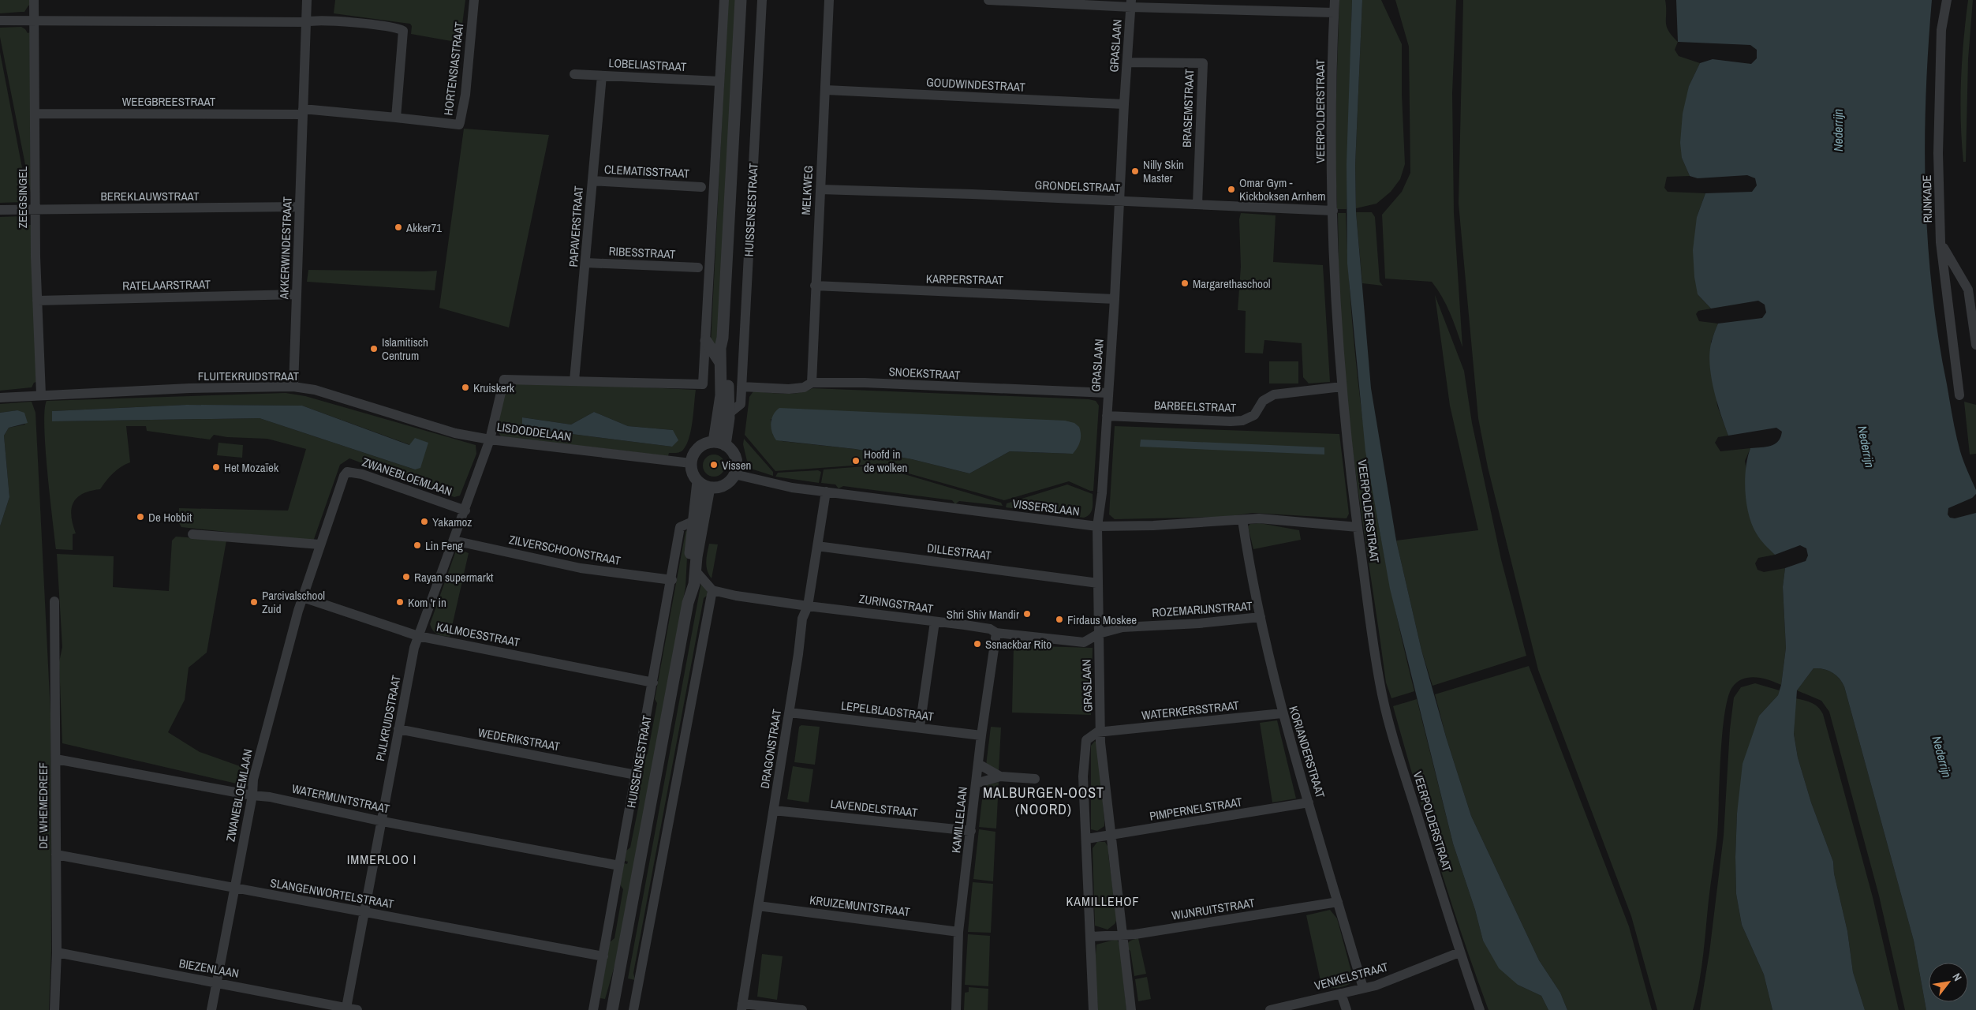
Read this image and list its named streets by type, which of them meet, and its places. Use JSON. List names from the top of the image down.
{
  "streets": {
    "street": [
      "GRASLAAN",
      "LOBELIASTRAAT",
      "HORTENSIASTRAAT",
      "GOUDWINDESTRAAT",
      "WEEGBREESTRAAT",
      "BRASEMSTRAAT",
      "VEERPOLDERSTRAAT",
      "CLEMATISSTRAAT",
      "GRONDELSTRAAT",
      "MELKWEG",
      "BEREKLAUWSTRAAT",
      "ZEEGSINGEL",
      "RIJNKADE",
      "HUISSENSESTRAAT",
      "PAPAVERSTRAAT",
      "AKKERWINDESTRAAT",
      "RIBESSTRAAT",
      "KARPERSTRAAT",
      "RATELAARSTRAAT",
      "SNOEKSTRAAT",
      "FLUITEKRUIDSTRAAT",
      "BARBEELSTRAAT",
      "LISDODDELAAN",
      "ZWANEBLOEMLAAN",
      "VISSERSLAAN",
      "ZILVERSCHOONSTRAAT",
      "DILLESTRAAT",
      "ZURINGSTRAAT",
      "ROZEMARIJNSTRAAT",
      "KALMOESSTRAAT",
      "WATERKERSSTRAAT",
      "LEPELBLADSTRAAT",
      "PIJLKRUIDSTRAAT",
      "WEDERIKSTRAAT",
      "DRAGONSTRAAT",
      "KORIANDERSTRAAT",
      "WATERMUNTSTRAAT",
      "DE WHEMEDREEF",
      "LAVENDELSTRAAT",
      "PIMPERNELSTRAAT",
      "KAMILLELAAN",
      "SLANGENWORTELSTRAAT",
      "KRUIZEMUNTSTRAAT",
      "WIJNRUITSTRAAT",
      "BIEZENLAAN",
      "VENKELSTRAAT"
    ]
  },
  "crossings": [
    ["GRASLAAN", "GOUDWINDESTRAAT"],
    ["GRASLAAN", "BRASEMSTRAAT"],
    ["GRASLAAN", "GRONDELSTRAAT"],
    ["GRASLAAN", "KARPERSTRAAT"],
    ["GRASLAAN", "SNOEKSTRAAT"],
    ["GRASLAAN", "BARBEELSTRAAT"],
    ["GRASLAAN", "VISSERSLAAN"],
    ["GRASLAAN", "DILLESTRAAT"],
    ["GRASLAAN", "ZURINGSTRAAT"],
    ["GRASLAAN", "ROZEMARIJNSTRAAT"],
    ["GRASLAAN", "WATERKERSSTRAAT"],
    ["GRASLAAN", "PIMPERNELSTRAAT"],
    ["GRASLAAN", "WIJNRUITSTRAAT"],
    ["LOBELIASTRAAT", "PAPAVERSTRAAT"],
    ["GOUDWINDESTRAAT", "MELKWEG"],
    ["WEEGBREESTRAAT", "ZEEGSINGEL"],
    ["WEEGBREESTRAAT", "AKKERWINDESTRAAT"],
    ["BRASEMSTRAAT", "GRONDELSTRAAT"],
    ["VEERPOLDERSTRAAT", "GRONDELSTRAAT"],
    ["VEERPOLDERSTRAAT", "BARBEELSTRAAT"],
    ["VEERPOLDERSTRAAT", "VISSERSLAAN"],
    ["VEERPOLDERSTRAAT", "VENKELSTRAAT"],
    ["CLEMATISSTRAAT", "PAPAVERSTRAAT"],
    ["GRONDELSTRAAT", "MELKWEG"],
    ["MELKWEG", "KARPERSTRAAT"],
    ["MELKWEG", "SNOEKSTRAAT"],
    ["BEREKLAUWSTRAAT", "ZEEGSINGEL"],
    ["BEREKLAUWSTRAAT", "AKKERWINDESTRAAT"],
    ["ZEEGSINGEL", "RATELAARSTRAAT"],
    ["ZEEGSINGEL", "FLUITEKRUIDSTRAAT"],
    ["HUISSENSESTRAAT", "SNOEKSTRAAT"],
    ["HUISSENSESTRAAT", "LISDODDELAAN"],
    ["HUISSENSESTRAAT", "VISSERSLAAN"],
    ["HUISSENSESTRAAT", "ZILVERSCHOONSTRAAT"],
    ["HUISSENSESTRAAT", "KALMOESSTRAAT"],
    ["HUISSENSESTRAAT", "WEDERIKSTRAAT"],
    ["HUISSENSESTRAAT", "WATERMUNTSTRAAT"],
    ["HUISSENSESTRAAT", "SLANGENWORTELSTRAAT"],
    ["PAPAVERSTRAAT", "RIBESSTRAAT"],
    ["PAPAVERSTRAAT", "LISDODDELAAN"],
    ["AKKERWINDESTRAAT", "RATELAARSTRAAT"],
    ["AKKERWINDESTRAAT", "FLUITEKRUIDSTRAAT"],
    ["FLUITEKRUIDSTRAAT", "LISDODDELAAN"],
    ["FLUITEKRUIDSTRAAT", "PIJLKRUIDSTRAAT"],
    ["LISDODDELAAN", "VISSERSLAAN"],
    ["LISDODDELAAN", "PIJLKRUIDSTRAAT"],
    ["ZWANEBLOEMLAAN", "KALMOESSTRAAT"],
    ["ZWANEBLOEMLAAN", "PIJLKRUIDSTRAAT"],
    ["ZWANEBLOEMLAAN", "WATERMUNTSTRAAT"],
    ["ZWANEBLOEMLAAN", "SLANGENWORTELSTRAAT"],
    ["ZWANEBLOEMLAAN", "BIEZENLAAN"],
    ["VISSERSLAAN", "DRAGONSTRAAT"],
    ["VISSERSLAAN", "KORIANDERSTRAAT"],
    ["ZILVERSCHOONSTRAAT", "PIJLKRUIDSTRAAT"],
    ["DILLESTRAAT", "DRAGONSTRAAT"],
    ["ZURINGSTRAAT", "ROZEMARIJNSTRAAT"],
    ["ZURINGSTRAAT", "DRAGONSTRAAT"],
    ["ZURINGSTRAAT", "KAMILLELAAN"],
    ["ROZEMARIJNSTRAAT", "KORIANDERSTRAAT"],
    ["KALMOESSTRAAT", "PIJLKRUIDSTRAAT"],
    ["WATERKERSSTRAAT", "KORIANDERSTRAAT"],
    ["LEPELBLADSTRAAT", "DRAGONSTRAAT"],
    ["LEPELBLADSTRAAT", "KAMILLELAAN"],
    ["PIJLKRUIDSTRAAT", "WEDERIKSTRAAT"],
    ["PIJLKRUIDSTRAAT", "WATERMUNTSTRAAT"],
    ["PIJLKRUIDSTRAAT", "SLANGENWORTELSTRAAT"],
    ["PIJLKRUIDSTRAAT", "BIEZENLAAN"],
    ["DRAGONSTRAAT", "LAVENDELSTRAAT"],
    ["DRAGONSTRAAT", "KRUIZEMUNTSTRAAT"],
    ["KORIANDERSTRAAT", "PIMPERNELSTRAAT"],
    ["KORIANDERSTRAAT", "WIJNRUITSTRAAT"],
    ["KORIANDERSTRAAT", "VENKELSTRAAT"],
    ["WATERMUNTSTRAAT", "DE WHEMEDREEF"],
    ["DE WHEMEDREEF", "SLANGENWORTELSTRAAT"],
    ["DE WHEMEDREEF", "BIEZENLAAN"],
    ["LAVENDELSTRAAT", "KAMILLELAAN"],
    ["KAMILLELAAN", "KRUIZEMUNTSTRAAT"]
  ],
  "districts": ["MALBURGEN-OOST (NOORD)", "IMMERLOO I", "KAMILLEHOF"],
  "water": ["Nederrijn"],
  "places": [
    "Nilly Skin Master",
    "Omar Gym - Kickboksen Arnhem",
    "Akker71",
    "Margarethaschool",
    "Islamitisch Centrum",
    "Kruiskerk",
    "Hoofd in de wolken",
    "Vissen",
    "Het Mozaïek",
    "De Hobbit",
    "Yakamoz",
    "Lin Feng",
    "Rayan supermarkt",
    "Parcivalschool Zuid",
    "Kom 'r in",
    "Shri Shiv Mandir",
    "Firdaus Moskee",
    "Ssnackbar Rito"
  ],
  "north": "top right"
}
